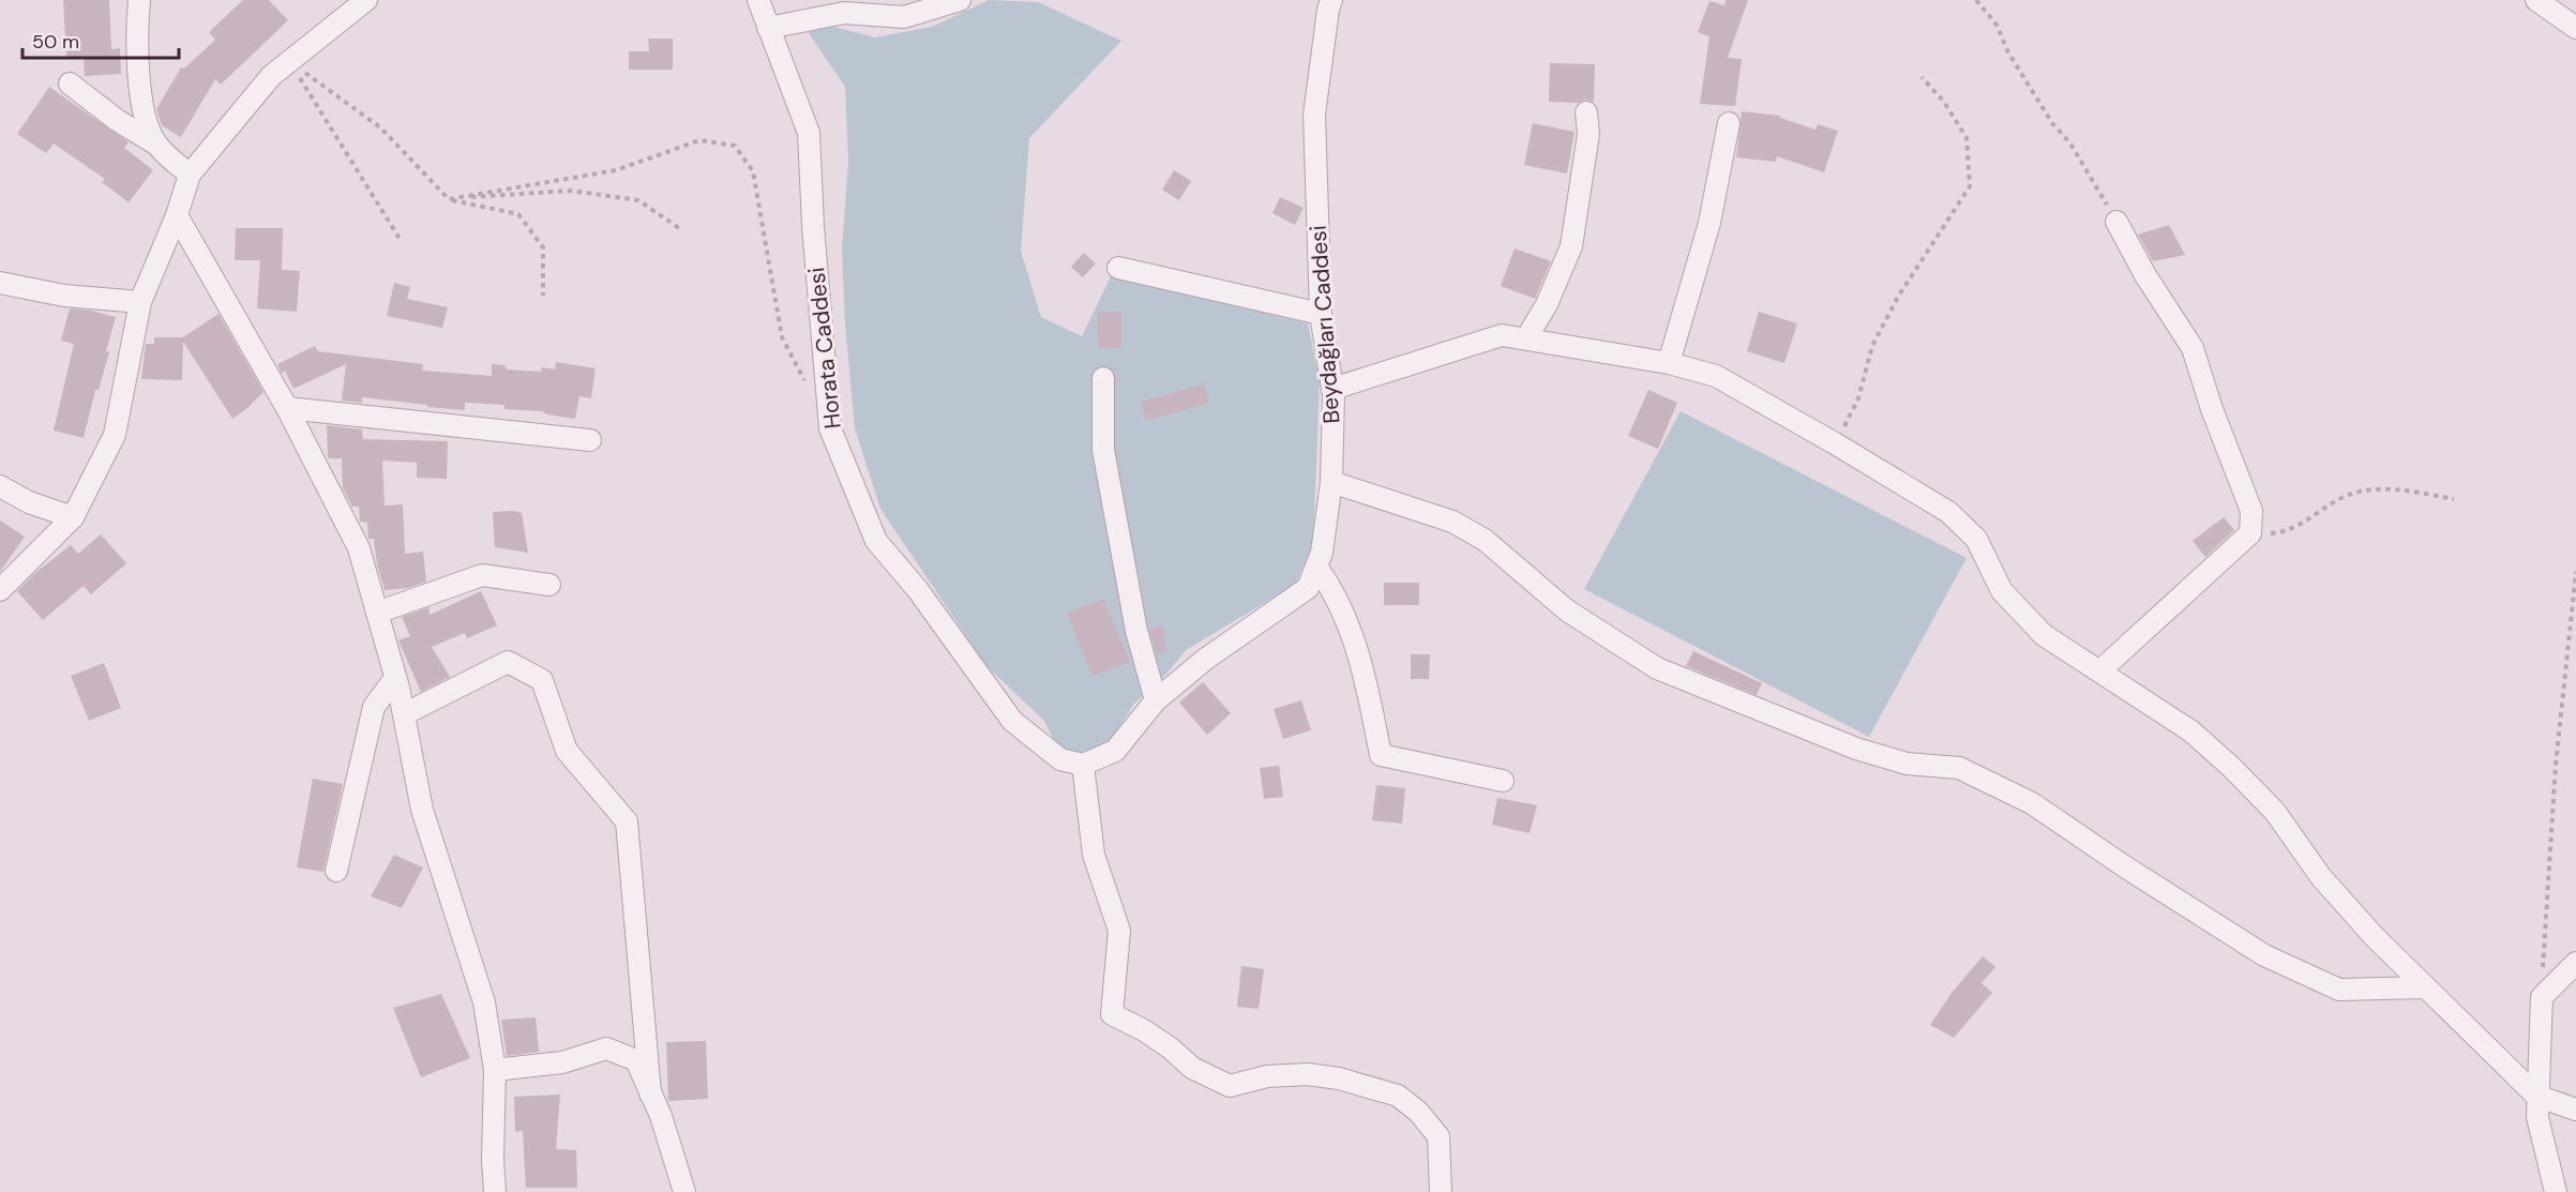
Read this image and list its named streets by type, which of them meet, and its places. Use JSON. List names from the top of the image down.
{
  "streets": {
    "street": ["Beydağları Caddesi", "Horata Caddesi"]
  },
  "crossings": [
    ["Beydağları Caddesi", "Horata Caddesi"]
  ],
  "scale_bar": "50 m"
}
